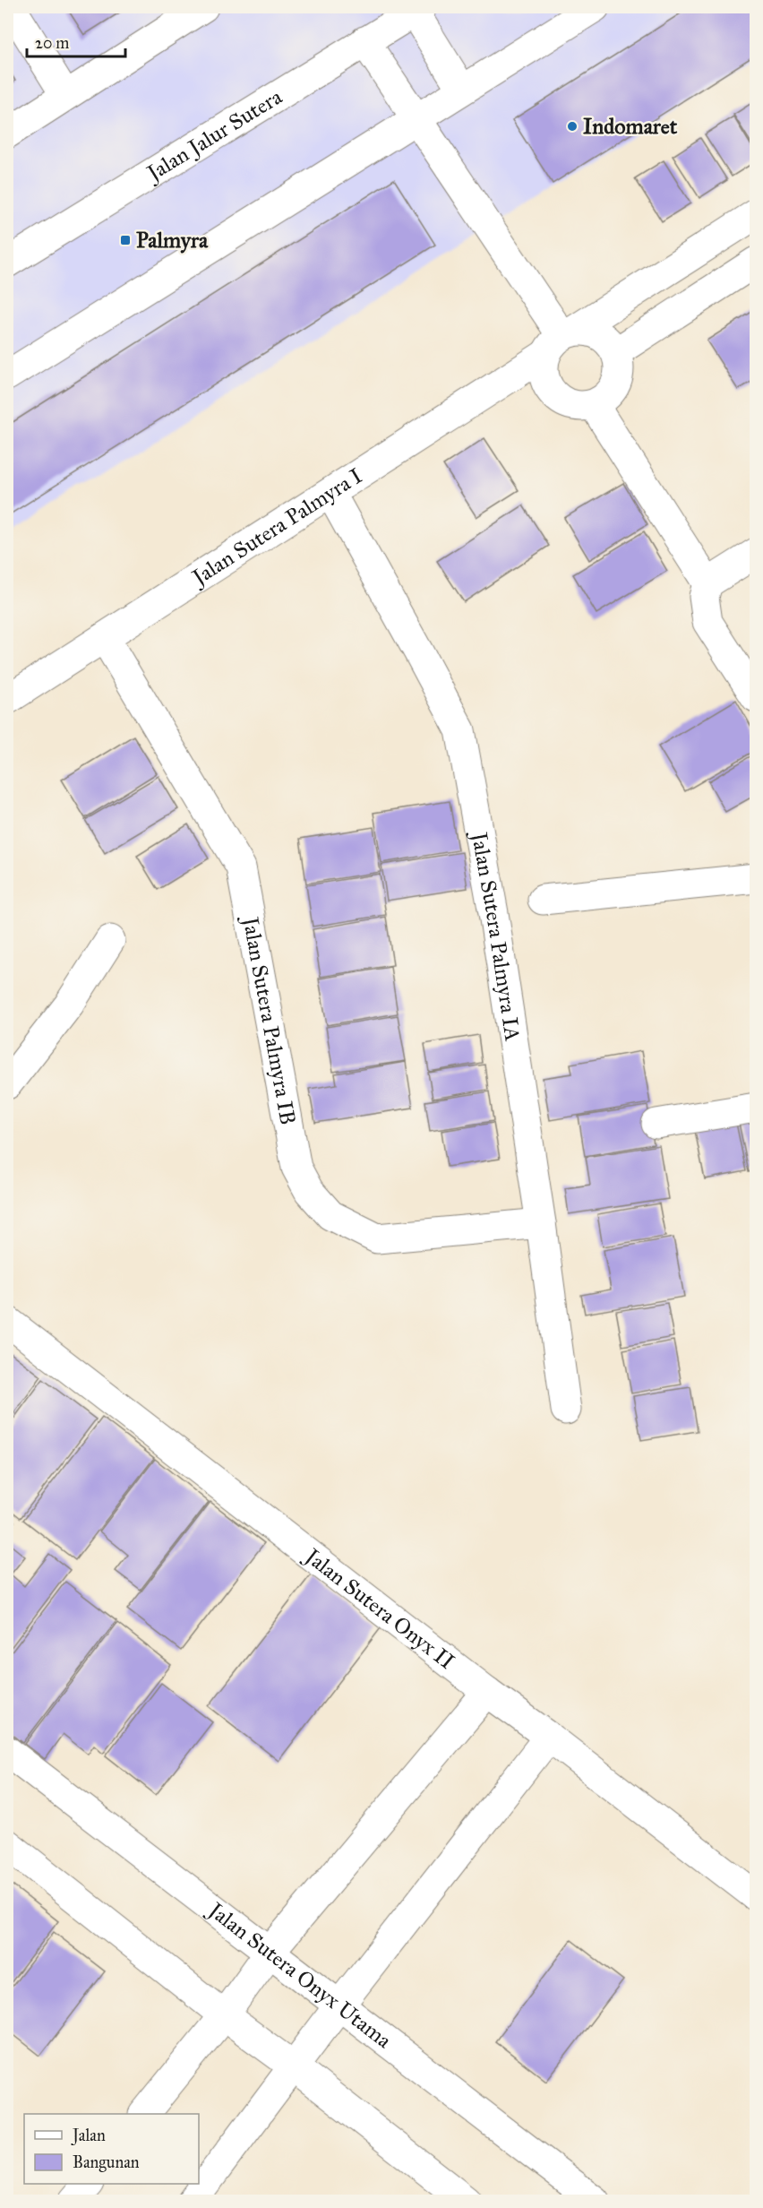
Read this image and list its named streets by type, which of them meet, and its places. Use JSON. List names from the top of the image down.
{
  "streets": {
    "street": [
      "Jalan Jalur Sutera",
      "Jalan Sutera Palmyra I",
      "Jalan Sutera Palmyra IA",
      "Jalan Sutera Palmyra IB",
      "Jalan Sutera Onyx II",
      "Jalan Sutera Onyx Utama"
    ]
  },
  "crossings": [
    ["Jalan Sutera Palmyra I", "Jalan Sutera Palmyra IA"],
    ["Jalan Sutera Palmyra I", "Jalan Sutera Palmyra IB"],
    ["Jalan Sutera Palmyra IA", "Jalan Sutera Palmyra IB"]
  ],
  "places": {
    "other": ["Indomaret"],
    "transit": ["Palmyra"]
  },
  "legend": ["Jalan", "Bangunan"],
  "scale_bar": "20 m"
}
